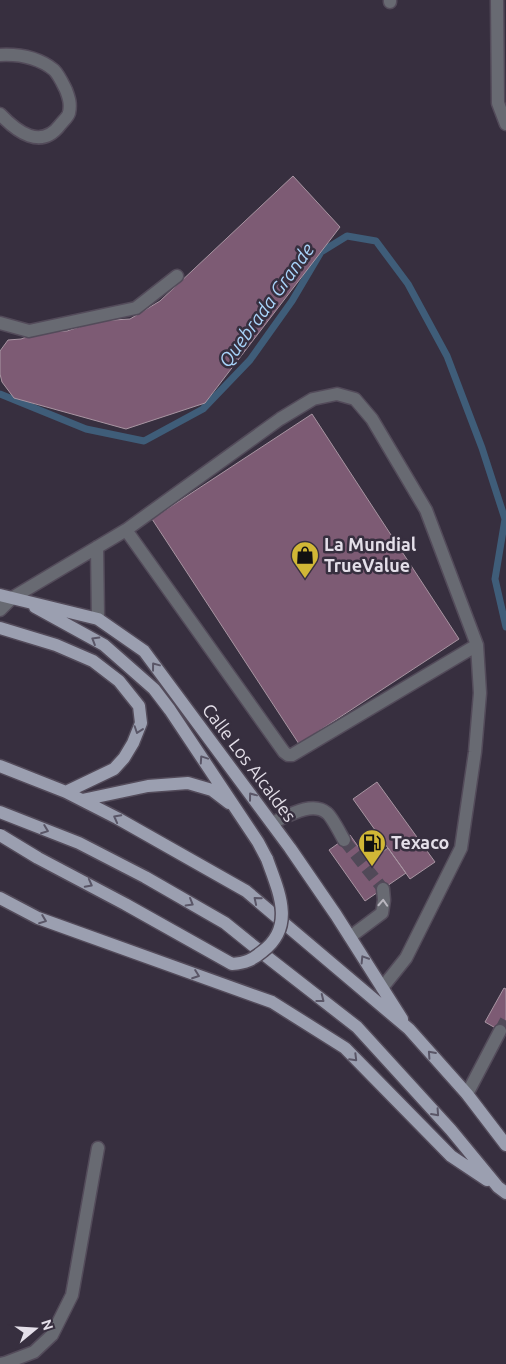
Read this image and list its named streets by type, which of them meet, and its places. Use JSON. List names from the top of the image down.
{
  "streets": {
    "main road": ["Calle Los Alcaldes"]
  },
  "water": ["Quebrada Grande"],
  "places": {
    "shop": ["La Mundial TrueValue"],
    "fuel station": ["Texaco"]
  },
  "north": "right"
}
